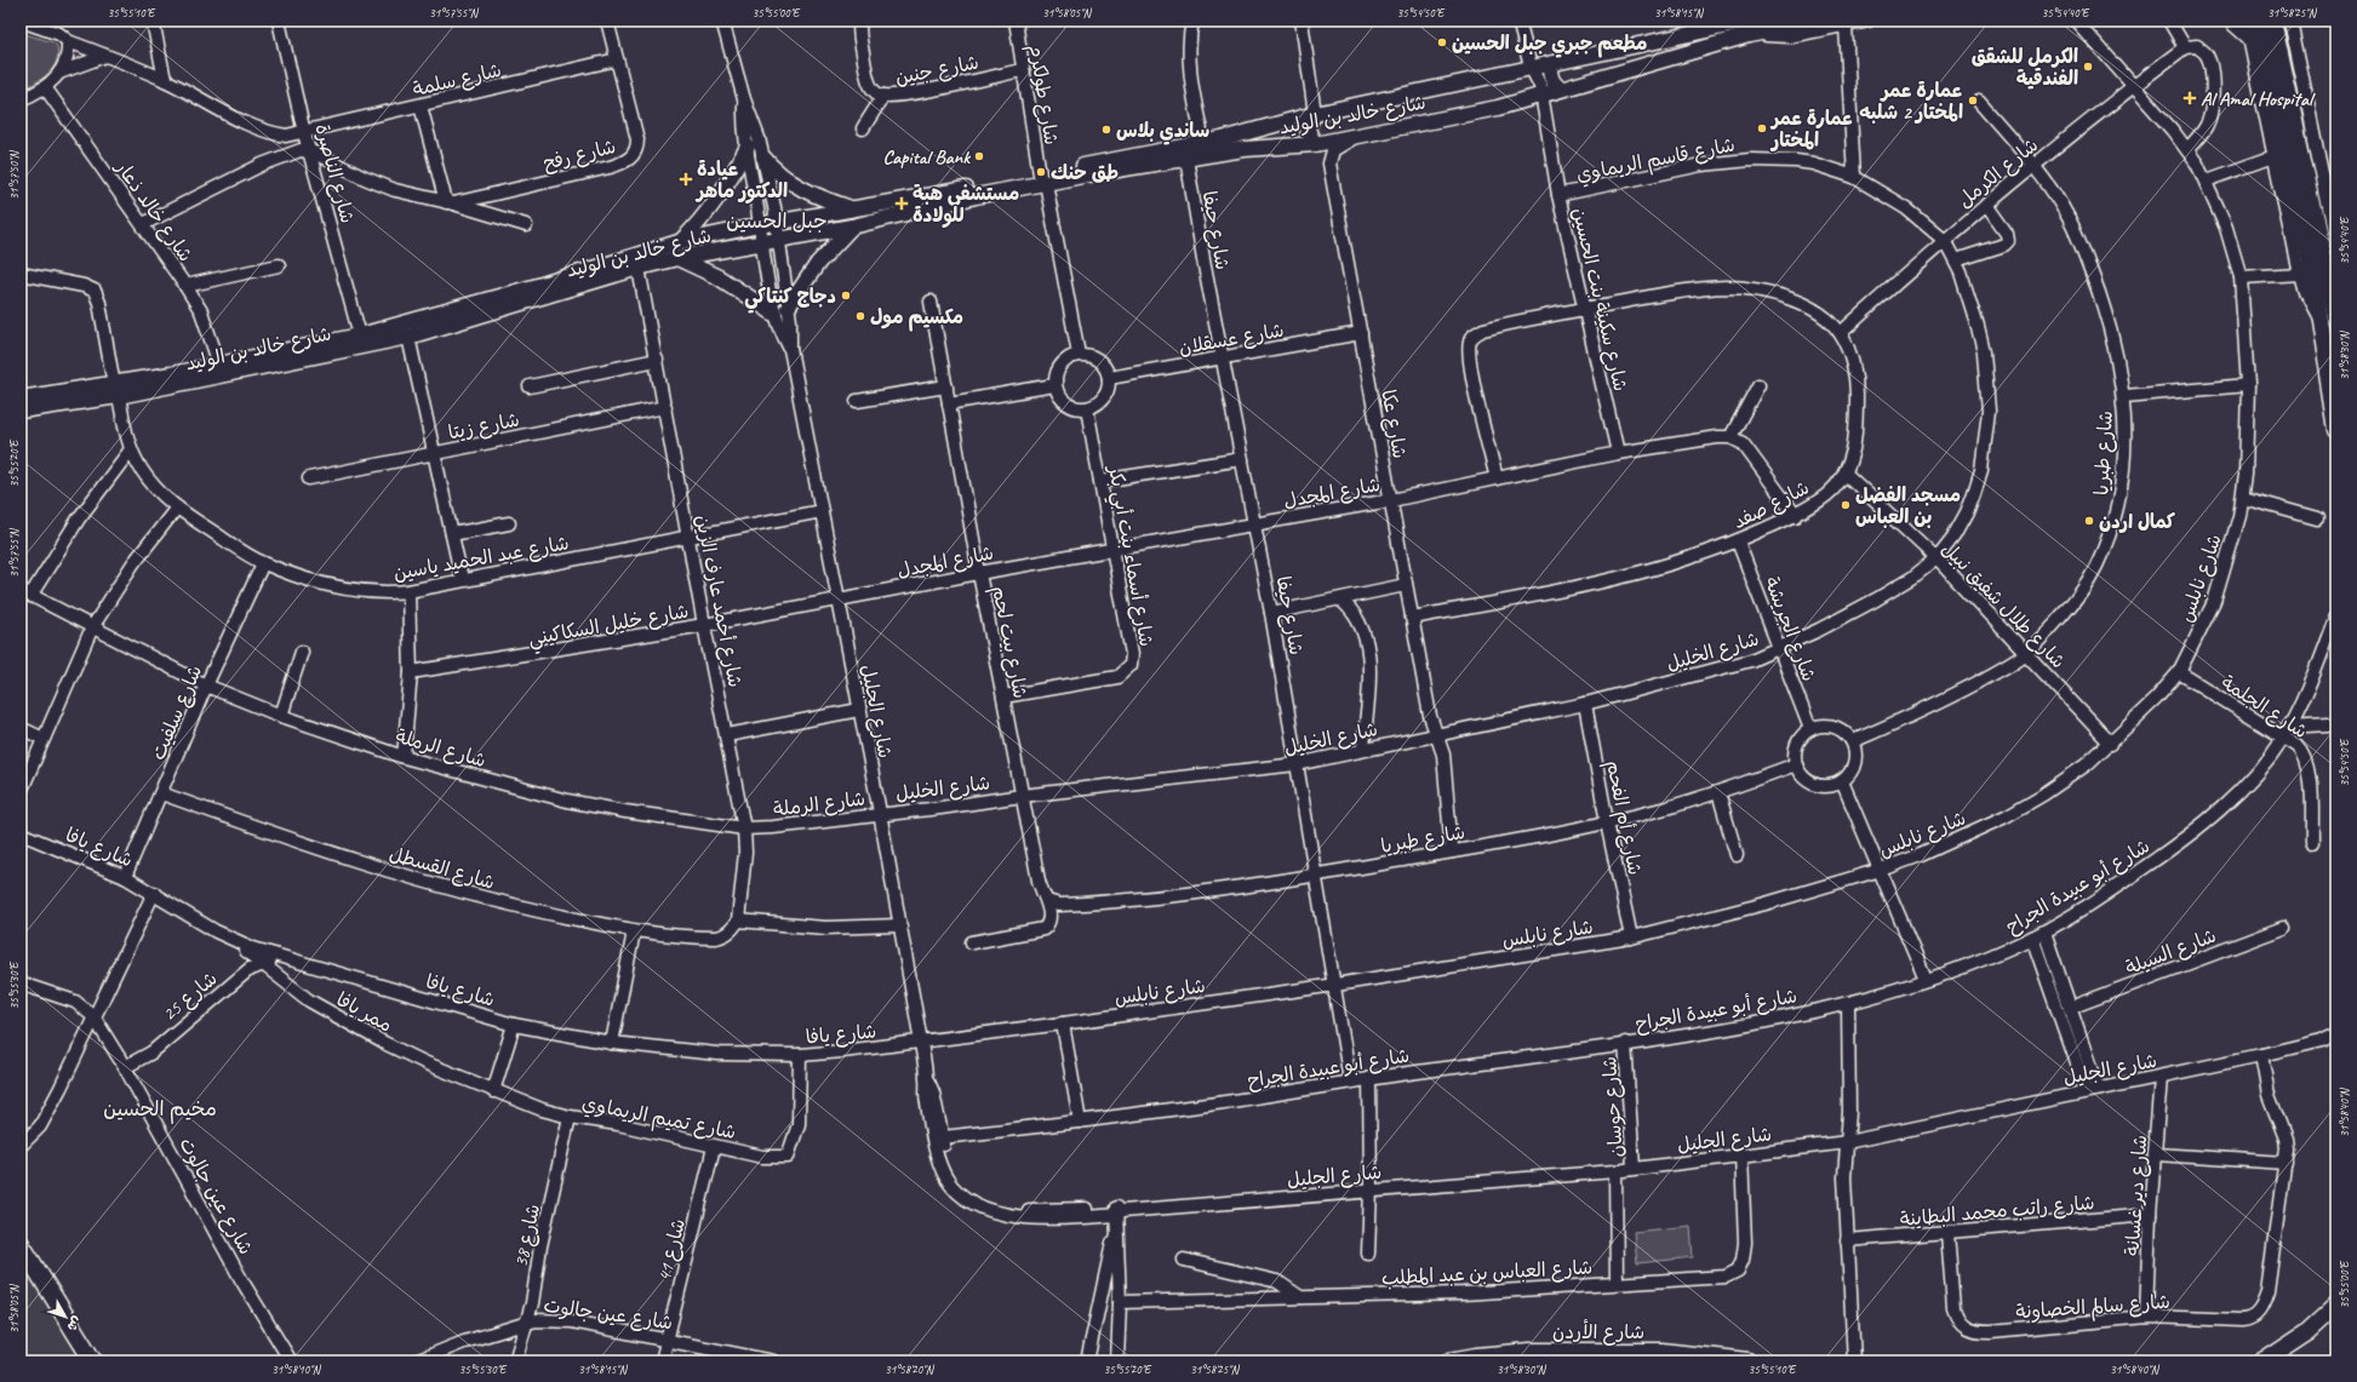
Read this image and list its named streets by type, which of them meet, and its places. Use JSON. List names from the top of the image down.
{
  "streets": {
    "highway": ["شارع الأردن"],
    "main road": ["شارع خالد بن الوليد"],
    "street": [
      "شارع جنين",
      "شارع سلمة",
      "شارع طولكرم",
      "شارع رفح",
      "شارع قاسم الريماوي",
      "شارع الكرمل",
      "شارع الناصرة",
      "شارع خالد ذعار",
      "شارع حيفا",
      "شارع سكينة بنت الحسين",
      "شارع عسقلان",
      "شارع عكا",
      "شارع زيتا",
      "شارع طبريا",
      "شارع المجدل",
      "شارع صفد",
      "شارع أسماء بنت أبي بكر",
      "شارع عبد الحميد ياسين",
      "شارع نابلس",
      "شارع أحمد عارف الزين",
      "شارع طلال شفيق نبيل",
      "شارع خليل السكاكيني",
      "شارع الجريشة",
      "شارع بيت لحم",
      "شارع الخليل",
      "شارع الجلمة",
      "شارع الجليل",
      "شارع سلفيت",
      "شارع الرملة",
      "شارع أم الفحم",
      "شارع يافا",
      "شارع القسطل",
      "شارع أبو عبيدة الجراح",
      "شارع السيلة",
      "شارع 25",
      "ممر يافا",
      "شارع حوسان",
      "شارع تميم الريماوي",
      "شارع عين جالوت",
      "شارع دير غسانة",
      "شارع راتب محمد البطاينة",
      "شارع 38",
      "شارع 41",
      "شارع العباس بن عبد المطلب",
      "شارع سالم الخصاونة"
    ]
  },
  "crossings": [
    ["شارع جنين", "شارع طولكرم"],
    ["شارع سلمة", "شارع رفح"],
    ["شارع سلمة", "شارع الناصرة"],
    ["شارع طولكرم", "شارع خالد بن الوليد"],
    ["شارع خالد بن الوليد", "شارع الناصرة"],
    ["شارع خالد بن الوليد", "شارع خالد ذعار"],
    ["شارع خالد بن الوليد", "شارع حيفا"],
    ["شارع خالد بن الوليد", "شارع سكينة بنت الحسين"],
    ["شارع خالد بن الوليد", "شارع عكا"],
    ["شارع خالد بن الوليد", "شارع عبد الحميد ياسين"],
    ["شارع خالد بن الوليد", "شارع أحمد عارف الزين"],
    ["شارع خالد بن الوليد", "شارع الجليل"],
    ["شارع قاسم الريماوي", "شارع الكرمل"],
    ["شارع قاسم الريماوي", "شارع سكينة بنت الحسين"],
    ["شارع قاسم الريماوي", "شارع طلال شفيق نبيل"],
    ["شارع قاسم الريماوي", "شارع الجريشة"],
    ["شارع قاسم الريماوي", "شارع الخليل"],
    ["شارع الكرمل", "شارع طبريا"],
    ["شارع الكرمل", "شارع صفد"],
    ["شارع الكرمل", "شارع نابلس"],
    ["شارع حيفا", "شارع عسقلان"],
    ["شارع حيفا", "شارع طبريا"],
    ["شارع حيفا", "شارع المجدل"],
    ["شارع حيفا", "شارع نابلس"],
    ["شارع حيفا", "شارع الخليل"],
    ["شارع حيفا", "شارع أبو عبيدة الجراح"],
    ["شارع سكينة بنت الحسين", "شارع المجدل"],
    ["شارع سكينة بنت الحسين", "شارع صفد"],
    ["شارع عسقلان", "شارع عكا"],
    ["شارع عسقلان", "شارع أسماء بنت أبي بكر"],
    ["شارع عكا", "شارع طبريا"],
    ["شارع عكا", "شارع المجدل"],
    ["شارع عكا", "شارع صفد"],
    ["شارع عكا", "شارع الخليل"],
    ["شارع زيتا", "شارع أحمد عارف الزين"],
    ["شارع طبريا", "شارع طلال شفيق نبيل"],
    ["شارع طبريا", "شارع الجريشة"],
    ["شارع طبريا", "شارع بيت لحم"],
    ["شارع طبريا", "شارع أم الفحم"],
    ["شارع المجدل", "شارع صفد"],
    ["شارع المجدل", "شارع أسماء بنت أبي بكر"],
    ["شارع المجدل", "شارع خليل السكاكيني"],
    ["شارع المجدل", "شارع بيت لحم"],
    ["شارع المجدل", "شارع الجليل"],
    ["شارع صفد", "شارع طلال شفيق نبيل"],
    ["شارع صفد", "شارع الجريشة"],
    ["شارع أسماء بنت أبي بكر", "شارع بيت لحم"],
    ["شارع عبد الحميد ياسين", "شارع أحمد عارف الزين"],
    ["شارع عبد الحميد ياسين", "شارع الجليل"],
    ["شارع عبد الحميد ياسين", "شارع سلفيت"],
    ["شارع نابلس", "شارع طلال شفيق نبيل"],
    ["شارع نابلس", "شارع الجلمة"],
    ["شارع نابلس", "شارع الجليل"],
    ["شارع نابلس", "شارع أم الفحم"],
    ["شارع نابلس", "شارع يافا"],
    ["شارع أحمد عارف الزين", "شارع خليل السكاكيني"],
    ["شارع أحمد عارف الزين", "شارع الرملة"],
    ["شارع أحمد عارف الزين", "شارع القسطل"],
    ["شارع خليل السكاكيني", "شارع الجليل"],
    ["شارع الجريشة", "شارع الخليل"],
    ["شارع بيت لحم", "شارع الخليل"],
    ["شارع الخليل", "شارع الجليل"],
    ["شارع الخليل", "شارع الرملة"],
    ["شارع الخليل", "شارع أم الفحم"],
    ["شارع الجلمة", "شارع أبو عبيدة الجراح"],
    ["شارع الجليل", "شارع الرملة"],
    ["شارع الجليل", "شارع يافا"],
    ["شارع الجليل", "شارع أبو عبيدة الجراح"],
    ["شارع الجليل", "شارع حوسان"],
    ["شارع الجليل", "شارع دير غسانة"],
    ["شارع الجليل", "شارع العباس بن عبد المطلب"],
    ["شارع الجليل", "شارع سالم الخصاونة"],
    ["شارع سلفيت", "شارع الرملة"],
    ["شارع سلفيت", "شارع يافا"],
    ["شارع سلفيت", "شارع القسطل"],
    ["شارع يافا", "شارع 25"],
    ["شارع يافا", "ممر يافا"],
    ["شارع يافا", "شارع تميم الريماوي"],
    ["شارع أبو عبيدة الجراح", "شارع حوسان"],
    ["شارع 25", "ممر يافا"],
    ["شارع 25", "شارع عين جالوت"],
    ["ممر يافا", "شارع تميم الريماوي"],
    ["شارع تميم الريماوي", "شارع 38"],
    ["شارع تميم الريماوي", "شارع 41"],
    ["شارع عين جالوت", "شارع 38"],
    ["شارع عين جالوت", "شارع 41"],
    ["شارع دير غسانة", "شارع راتب محمد البطاينة"],
    ["شارع دير غسانة", "شارع سالم الخصاونة"],
    ["شارع راتب محمد البطاينة", "شارع سالم الخصاونة"]
  ],
  "districts": ["جبل الحسين", "مخيم الحسين"],
  "places": {
    "other": [
      "مطعم جبري جبل الحسين",
      "الكرمل للشقق الفندقية",
      "عمارة عمر المختار 2 شلبه",
      "عمارة عمر المختار",
      "ساندي بلاس",
      "Capital Bank",
      "طق حنك",
      "دجاج كنتاكي",
      "مكسيم مول",
      "مسجد الفضل بن العباس",
      "كمال اردن"
    ],
    "health": ["Al Amal Hospital", "عيادة الدكتور ماهر", "مستشفى هبة للولادة"]
  },
  "north": "bottom right",
  "coordinates": [
    "35°55'10\"E",
    "31°57'55\"N",
    "35°55'00\"E",
    "31°58'05\"N",
    "35°54'50\"E",
    "31°58'15\"N",
    "35°54'40\"E",
    "31°58'25\"N",
    "31°57'50\"N",
    "31°58'30\"N",
    "35°55'20\"E",
    "35°55'30\"E",
    "31°58'40\"N",
    "31°58'10\"N",
    "31°58'20\"N"
  ]
}
